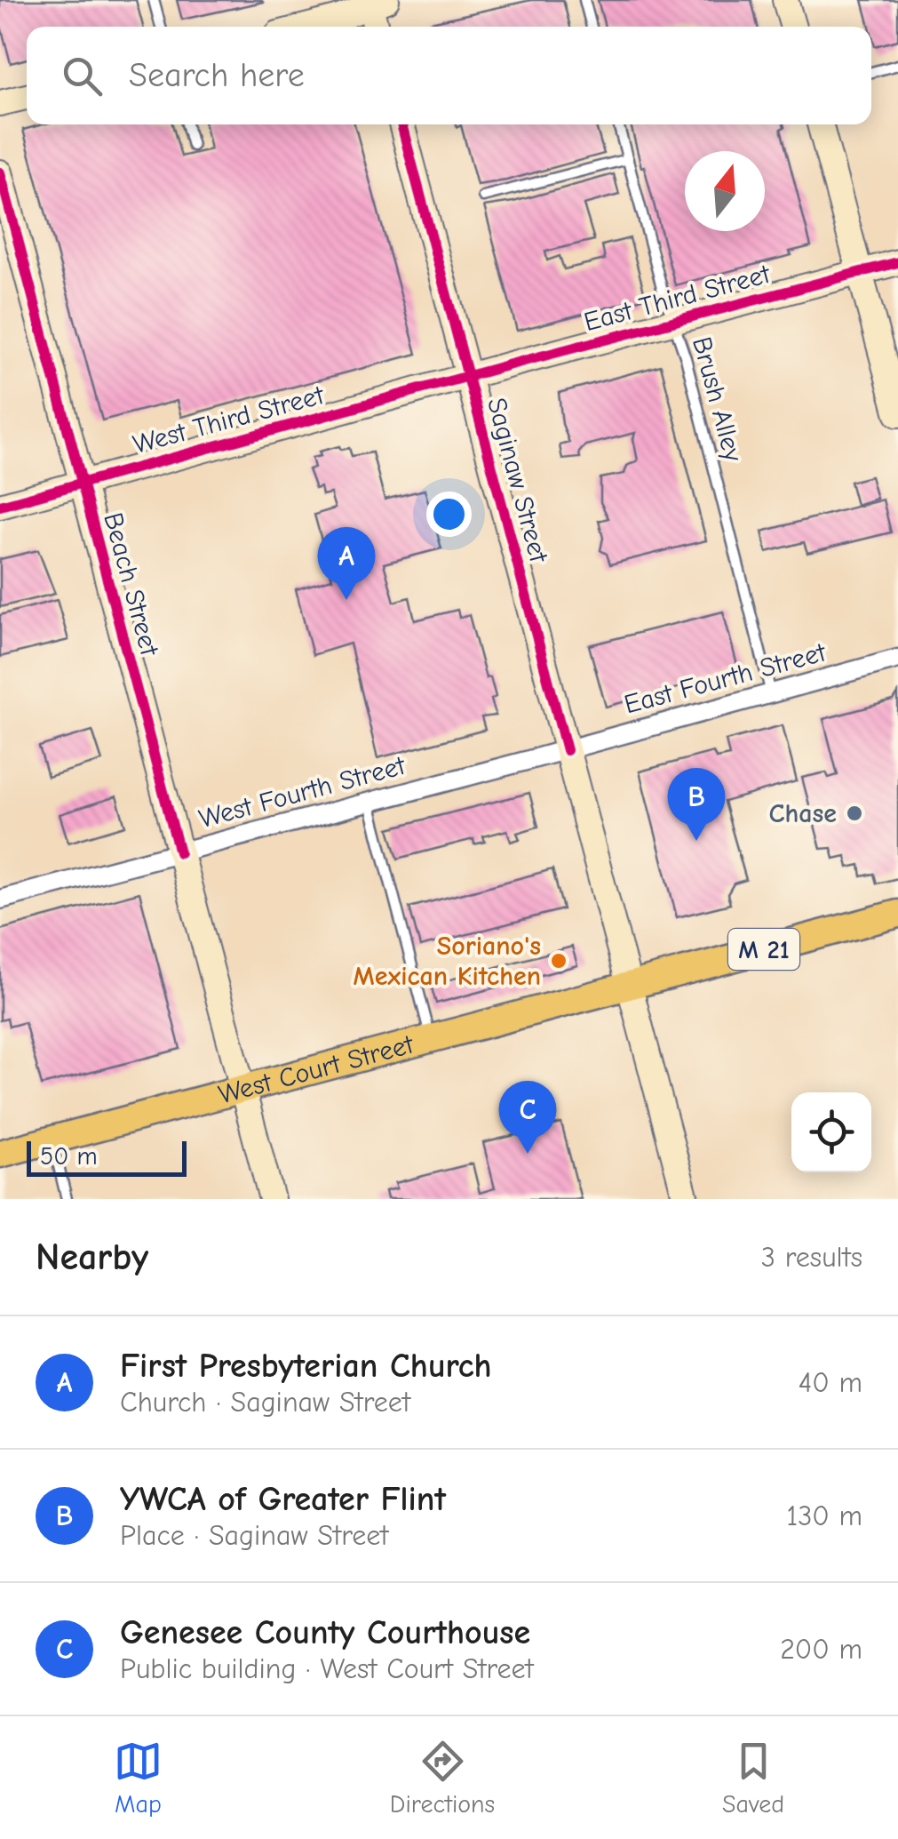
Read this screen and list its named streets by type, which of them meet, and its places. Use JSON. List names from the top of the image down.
{
  "streets": {
    "main road": ["M 21", "West Court Street"],
    "street": [
      "East Third Street",
      "West Third Street",
      "Saginaw Street",
      "Beach Street",
      "East Fourth Street",
      "West Fourth Street"
    ],
    "lane": ["Brush Alley"]
  },
  "crossings": [
    ["East Third Street", "Brush Alley"],
    ["East Third Street", "West Third Street"],
    ["East Third Street", "Saginaw Street"],
    ["Brush Alley", "East Fourth Street"],
    ["West Third Street", "Saginaw Street"],
    ["West Third Street", "Beach Street"],
    ["Saginaw Street", "East Fourth Street"],
    ["Saginaw Street", "West Fourth Street"],
    ["Saginaw Street", "M 21"],
    ["Saginaw Street", "West Court Street"],
    ["Beach Street", "West Fourth Street"],
    ["Beach Street", "West Court Street"],
    ["East Fourth Street", "West Fourth Street"],
    ["M 21", "West Court Street"]
  ],
  "places": ["Chase", "Soriano's Mexican Kitchen"],
  "scale_bar": "50 m",
  "north": "top",
  "page": {
    "search": "Search here",
    "pins": ["A", "B", "C"],
    "scale": "50 m",
    "heading": ["Nearby", "3 results"],
    "list": [
      {
        "mark": "A",
        "name": "First Presbyterian Church",
        "note": "Church · Saginaw Street",
        "value": "40 m"
      },
      {
        "mark": "B",
        "name": "YWCA of Greater Flint",
        "note": "Place · Saginaw Street",
        "value": "130 m"
      },
      {
        "mark": "C",
        "name": "Genesee County Courthouse",
        "note": "Public building · West Court Street",
        "value": "200 m"
      }
    ],
    "nav": ["Map", "Directions", "Saved"]
  }
}
